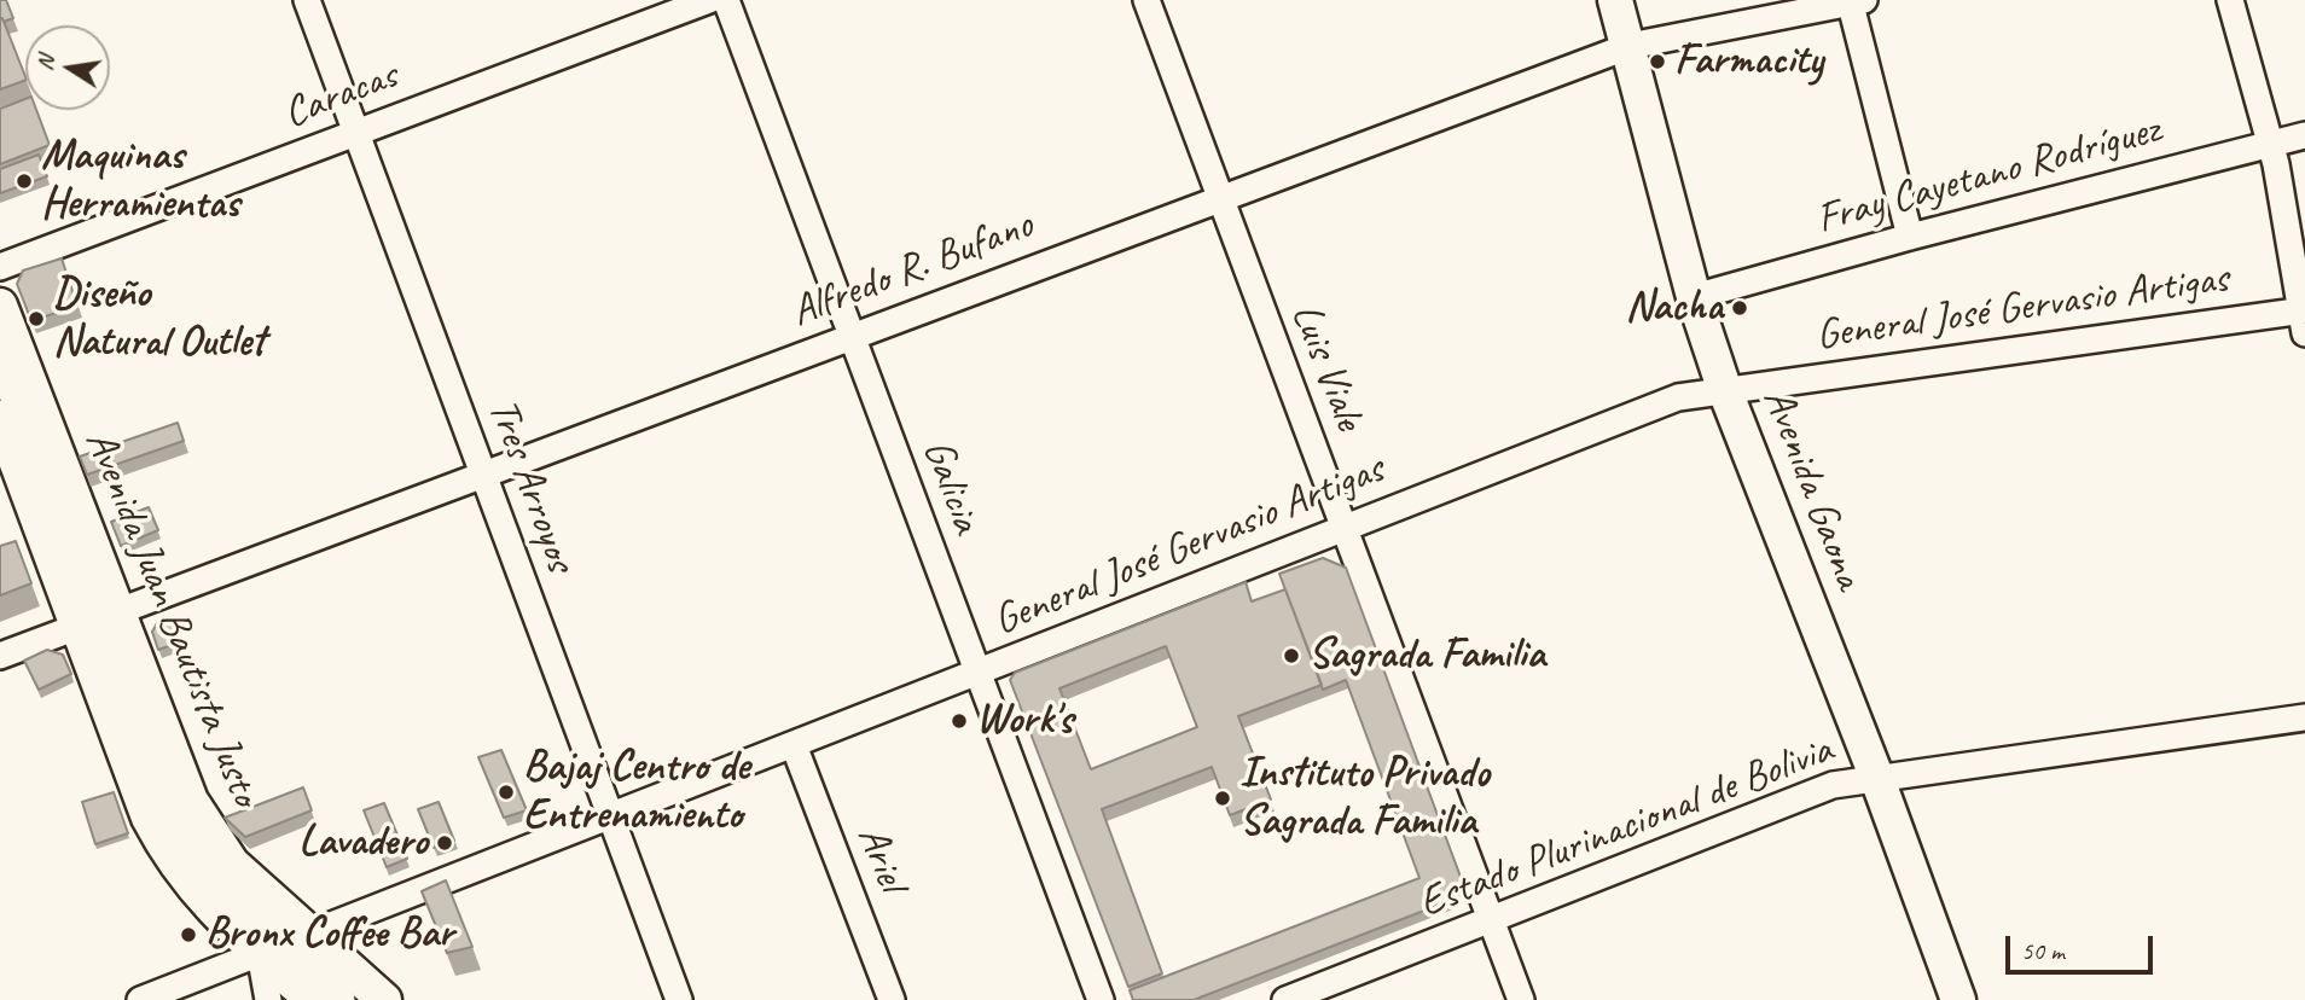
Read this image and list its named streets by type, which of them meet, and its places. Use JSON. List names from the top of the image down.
{
  "streets": {
    "main road": ["Avenida Gaona", "Avenida Juan Bautista Justo"],
    "street": [
      "Caracas",
      "Fray Cayetano Rodríguez",
      "Alfredo R. Bufano",
      "General José Gervasio Artigas",
      "Luis Viale",
      "Tres Arroyos",
      "Galicia",
      "Estado Plurinacional de Bolivia",
      "Ariel"
    ]
  },
  "crossings": [
    ["Caracas", "Tres Arroyos"],
    ["Fray Cayetano Rodríguez", "Avenida Gaona"],
    ["Alfredo R. Bufano", "Luis Viale"],
    ["Alfredo R. Bufano", "Tres Arroyos"],
    ["Alfredo R. Bufano", "Galicia"],
    ["Alfredo R. Bufano", "Avenida Gaona"],
    ["Alfredo R. Bufano", "Avenida Juan Bautista Justo"],
    ["General José Gervasio Artigas", "Luis Viale"],
    ["General José Gervasio Artigas", "Tres Arroyos"],
    ["General José Gervasio Artigas", "Galicia"],
    ["General José Gervasio Artigas", "Avenida Gaona"],
    ["General José Gervasio Artigas", "Avenida Juan Bautista Justo"],
    ["General José Gervasio Artigas", "Ariel"],
    ["Luis Viale", "Estado Plurinacional de Bolivia"],
    ["Avenida Gaona", "Estado Plurinacional de Bolivia"]
  ],
  "places": [
    "Farmacity",
    "Maquinas Herramientas",
    "Nacha",
    "Diseño Natural Outlet",
    "Sagrada Familia",
    "Work's",
    "Bajaj Centro de Entrenamiento",
    "Instituto Privado Sagrada Familia",
    "Lavadero",
    "Bronx Coffee Bar"
  ],
  "scale_bar": "50 m",
  "north": "left"
}
